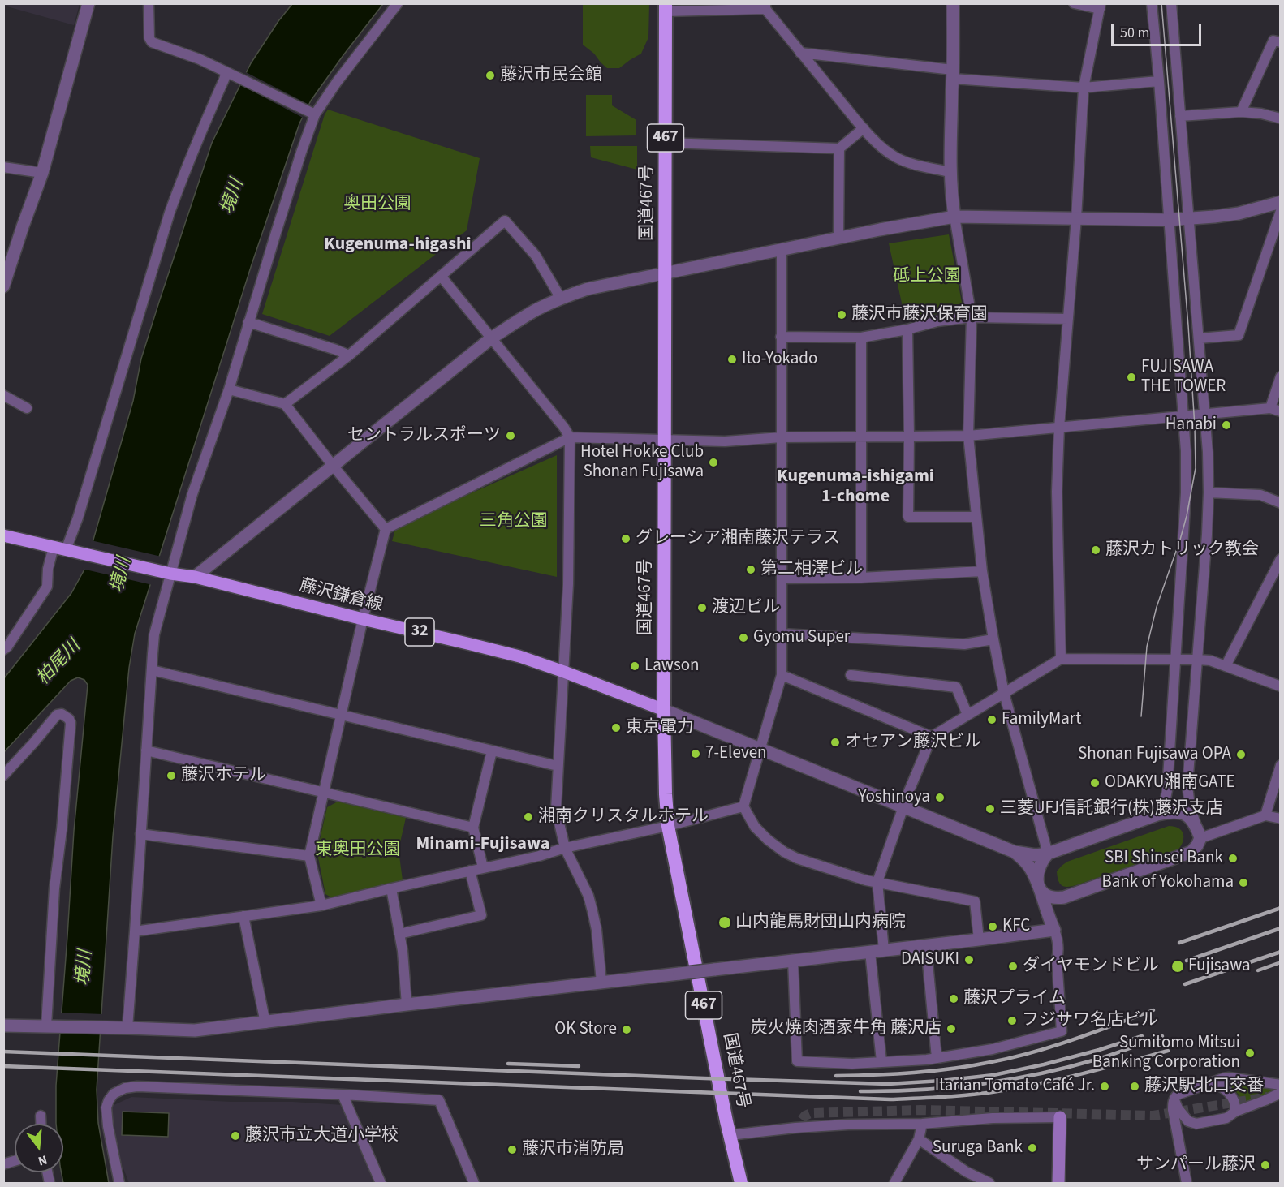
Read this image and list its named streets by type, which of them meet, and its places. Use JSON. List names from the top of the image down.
{
  "streets": {
    "highway": ["467", "国道467号"],
    "main road": ["藤沢鎌倉線", "32"]
  },
  "crossings": [
    ["国道467号", "藤沢鎌倉線"]
  ],
  "districts": ["Kugenuma-higashi", "Kugenuma-ishigami 1-chome", "Minami-Fujisawa"],
  "water": ["境川", "柏尾川"],
  "parks": [
    "奥田公園",
    "砥上公園",
    "三角公園",
    "東奥田公園"
  ],
  "places": [
    "藤沢市民会館",
    "藤沢市藤沢保育園",
    "Ito-Yokado",
    "FUJISAWA THE TOWER",
    "Hanabi",
    "セントラルスポーツ",
    "Hotel Hokke Club Shonan Fujisawa",
    "グレーシア湘南藤沢テラス",
    "藤沢カトリック教会",
    "第二相澤ビル",
    "渡辺ビル",
    "Gyomu Super",
    "Lawson",
    "FamilyMart",
    "東京電力",
    "オセアン藤沢ビル",
    "7-Eleven",
    "Shonan Fujisawa OPA",
    "藤沢ホテル",
    "ODAKYU湘南GATE",
    "Yoshinoya",
    "三菱UFJ信託銀行(株)藤沢支店",
    "湘南クリスタルホテル",
    "SBI Shinsei Bank",
    "Bank of Yokohama",
    "山内龍馬財団山内病院",
    "KFC",
    "DAISUKI",
    "ダイヤモンドビル",
    "Fujisawa",
    "藤沢プライム",
    "フジサワ名店ビル",
    "炭火焼肉酒家牛角 藤沢店",
    "OK Store",
    "Sumitomo Mitsui Banking Corporation",
    "Itarian Tomato Café Jr.",
    "藤沢駅北口交番",
    "藤沢市立大道小学校",
    "Suruga Bank",
    "藤沢市消防局",
    "サンパール藤沢"
  ],
  "scale_bar": "50 m",
  "north": "bottom"
}
